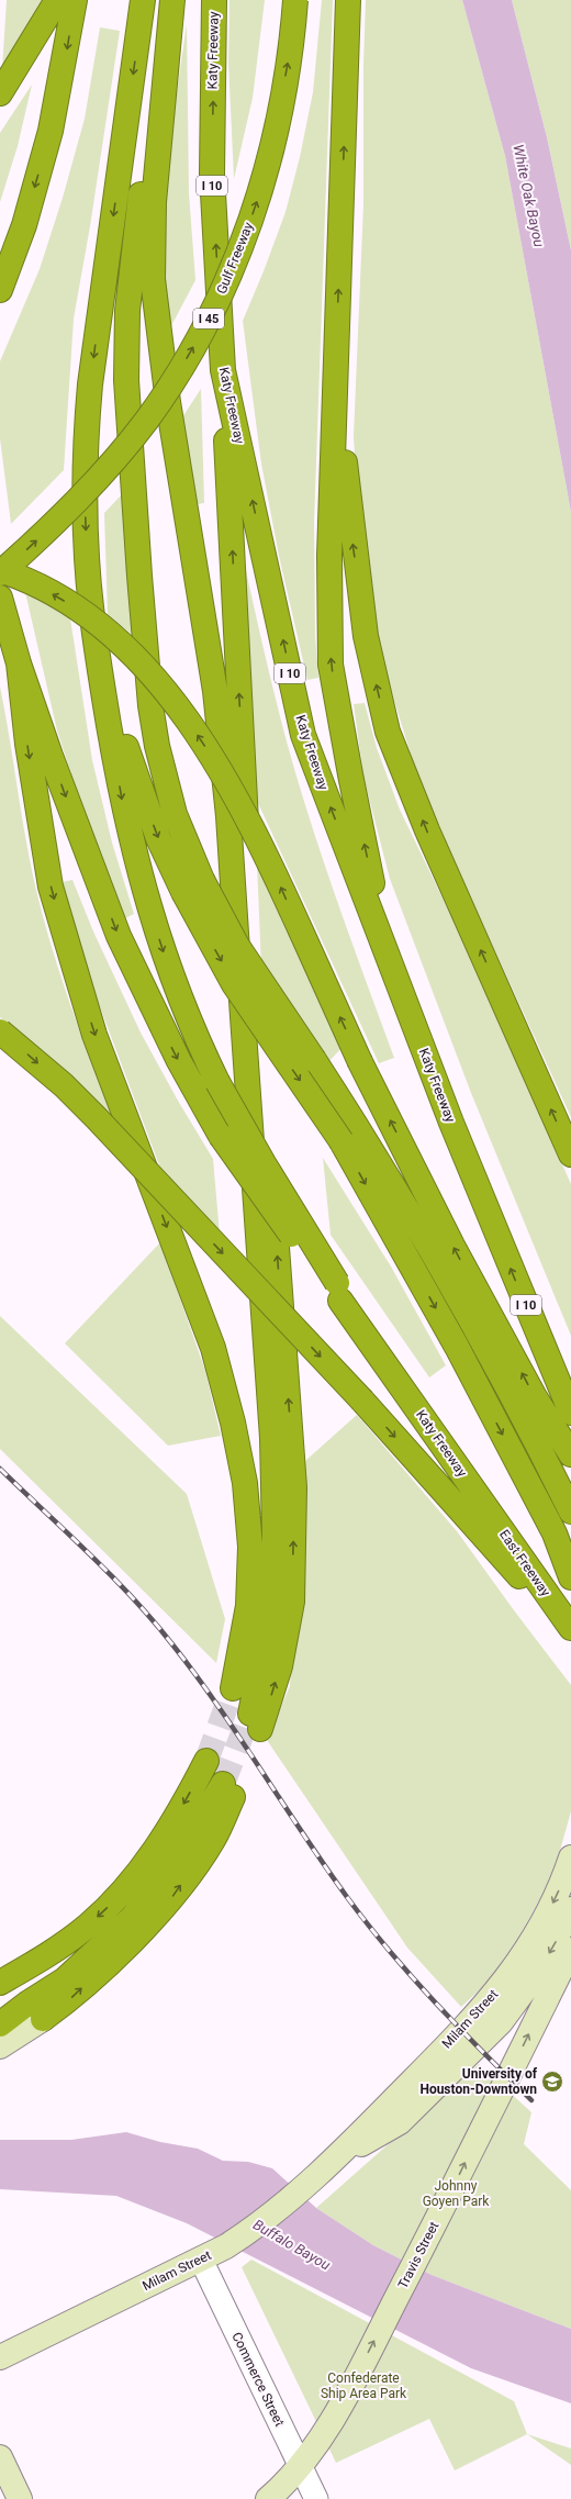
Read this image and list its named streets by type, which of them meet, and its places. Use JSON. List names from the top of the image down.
{
  "streets": {
    "highway": [
      "Katy Freeway",
      "I 10",
      "Gulf Freeway",
      "I 45",
      "East Freeway"
    ],
    "main road": ["Milam Street", "Travis Street"],
    "street": ["Commerce Street"]
  },
  "crossings": [
    ["Katy Freeway", "East Freeway"],
    ["Milam Street", "Commerce Street"],
    ["Travis Street", "Commerce Street"]
  ],
  "one_way": ["Milam Street", "Travis Street"],
  "water": ["White Oak Bayou", "Buffalo Bayou"],
  "parks": ["Johnny Goyen Park", "Confederate Ship Area Park"],
  "places": {
    "school or university": ["University of Houston-Downtown"]
  }
}
